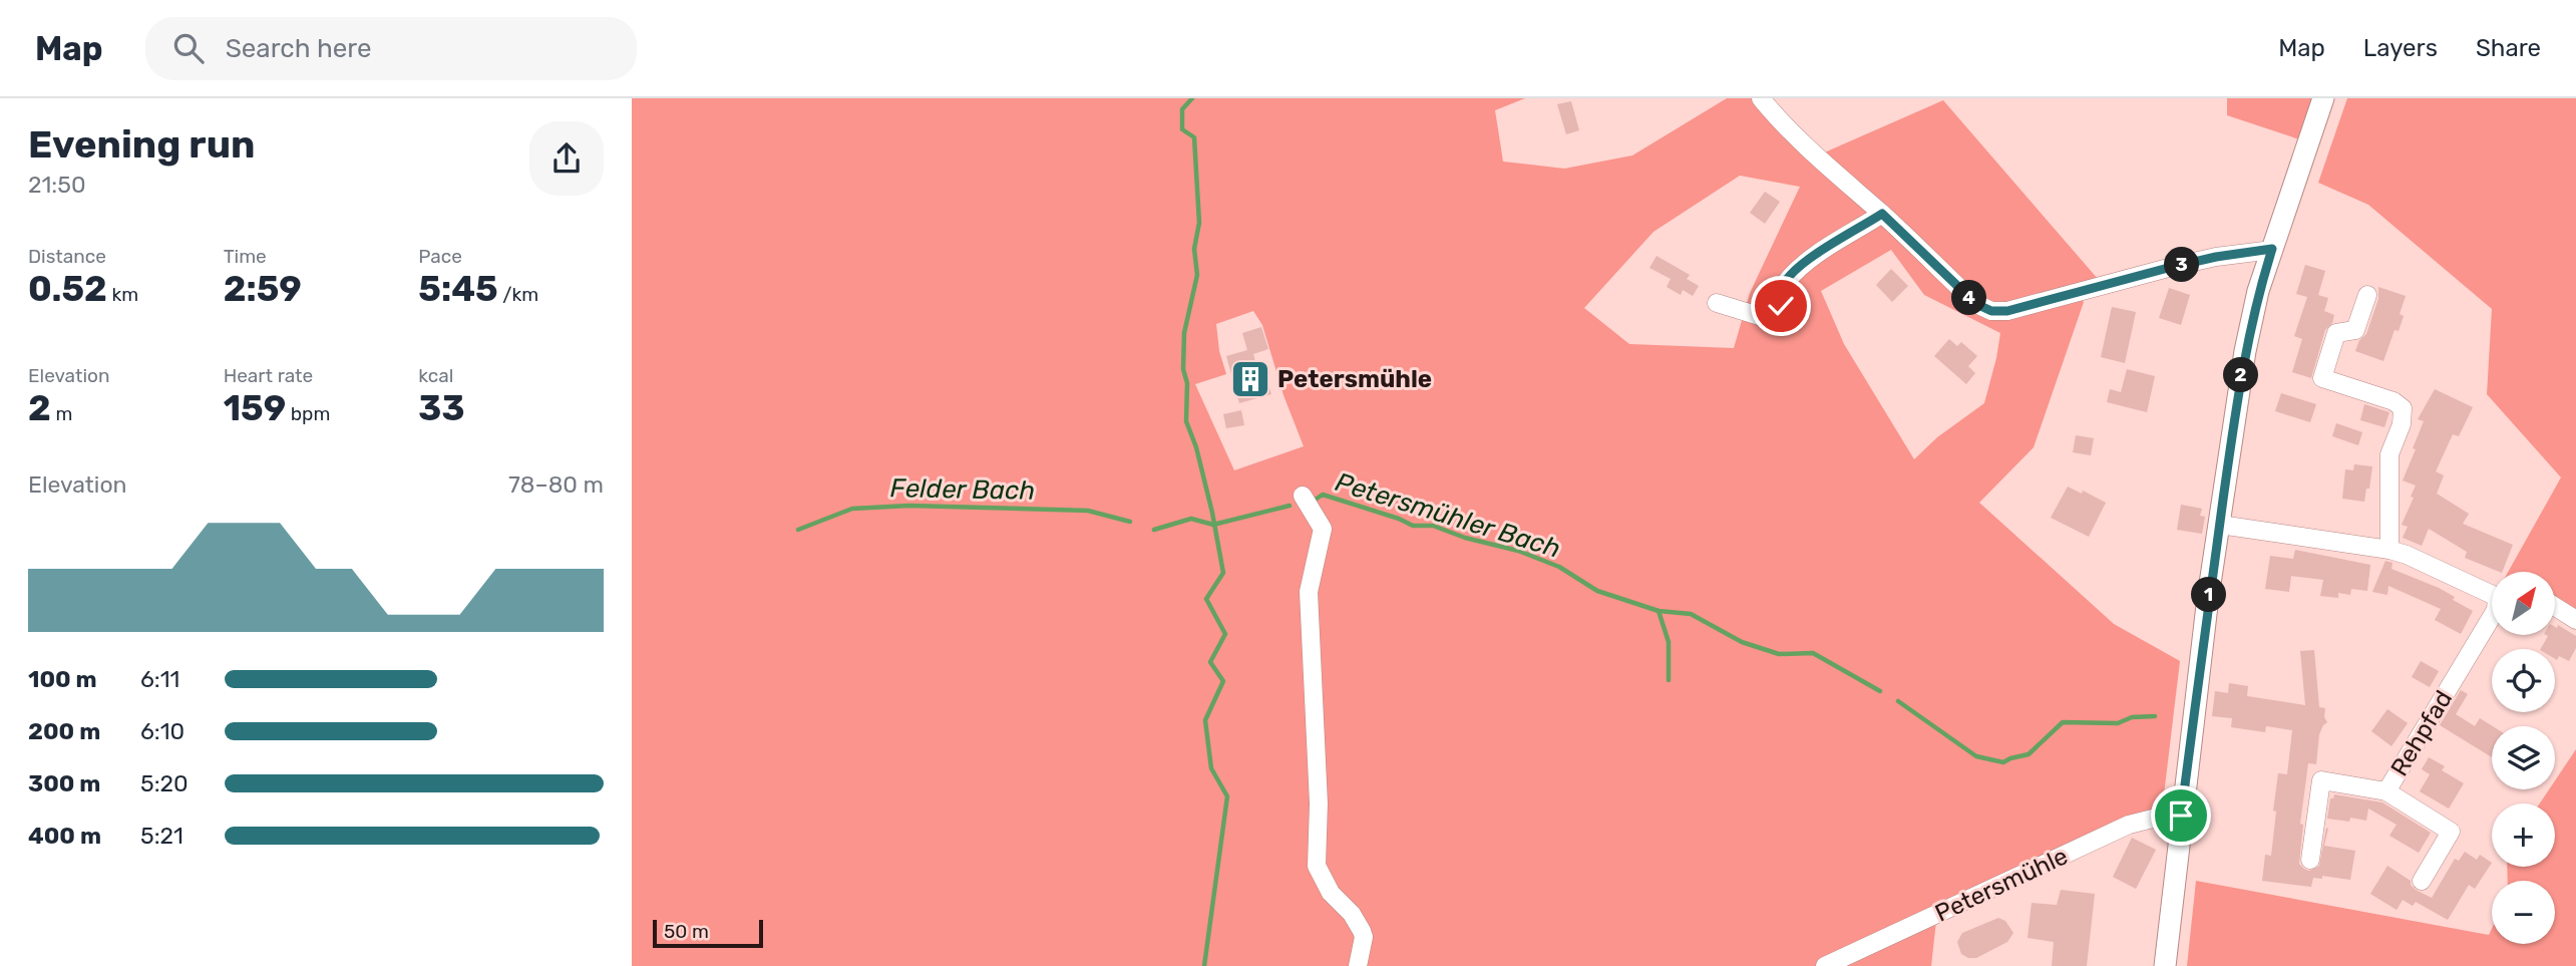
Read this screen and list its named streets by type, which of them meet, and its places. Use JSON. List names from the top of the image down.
{
  "streets": {
    "street": ["Rehpfad", "Petersmühle"]
  },
  "water": ["Felder Bach", "Petersmühler Bach"],
  "places": {
    "building": ["Petersmühle"]
  },
  "scale_bar": "50 m",
  "north": "top right",
  "page": {
    "header": "Map",
    "search": "Search here",
    "nav": ["Map", "Layers", "Share"],
    "heading": ["Evening run", "21:50"],
    "stats": [
      ["Distance", "0.52 km"],
      ["Time", "2:59"],
      ["Pace", "5:45 /km"],
      ["Elevation", "2 m"],
      ["Heart rate", "159 bpm"],
      ["kcal", "33"]
    ],
    "pins": [
      "3",
      "4",
      "2",
      "1"
    ],
    "chart": ["Elevation", "78–80 m"],
    "map_buttons": ["+", "−"],
    "list": [
      {
        "name": "100 m",
        "note": "6:11"
      },
      {
        "name": "200 m",
        "note": "6:10"
      },
      {
        "name": "300 m",
        "note": "5:20"
      },
      {
        "name": "400 m",
        "note": "5:21"
      }
    ],
    "scale": "50 m"
  }
}
